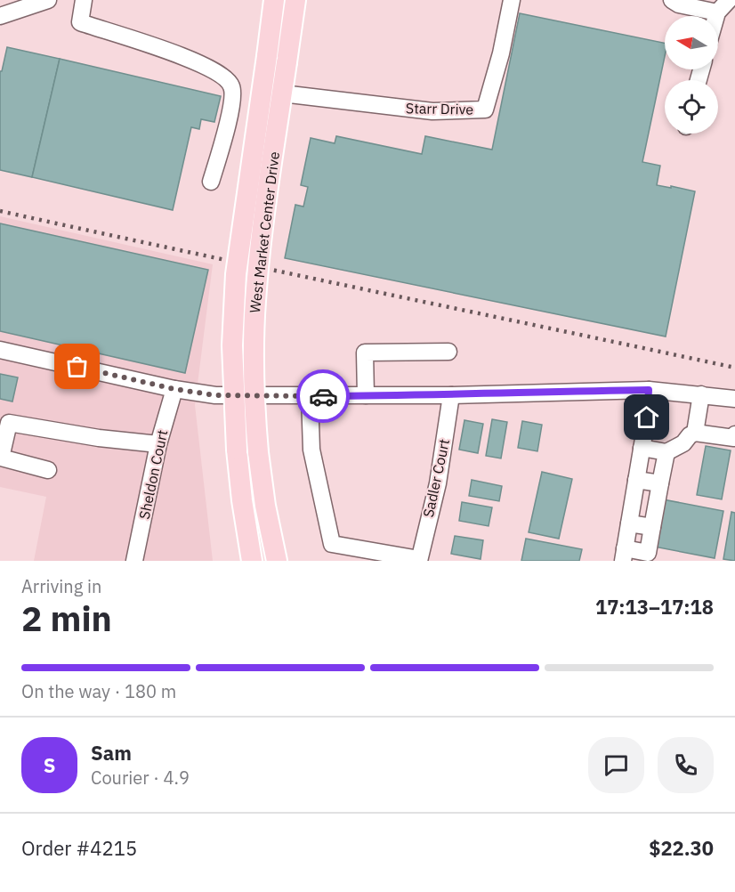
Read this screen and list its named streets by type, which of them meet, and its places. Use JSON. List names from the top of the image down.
{
  "streets": {
    "main road": ["West Market Center Drive"],
    "street": ["Starr Drive", "Sheldon Court", "Sadler Court"]
  },
  "crossings": [
    ["Starr Drive", "West Market Center Drive"]
  ],
  "north": "left",
  "page": {
    "heading": ["2 min", "Arriving in", "17:13–17:18"],
    "panel": [
      "Sam",
      "Courier · 4.9",
      "Order #4215",
      "$22.30"
    ],
    "bar": "On the way · 180 m",
    "round": "S"
  }
}
